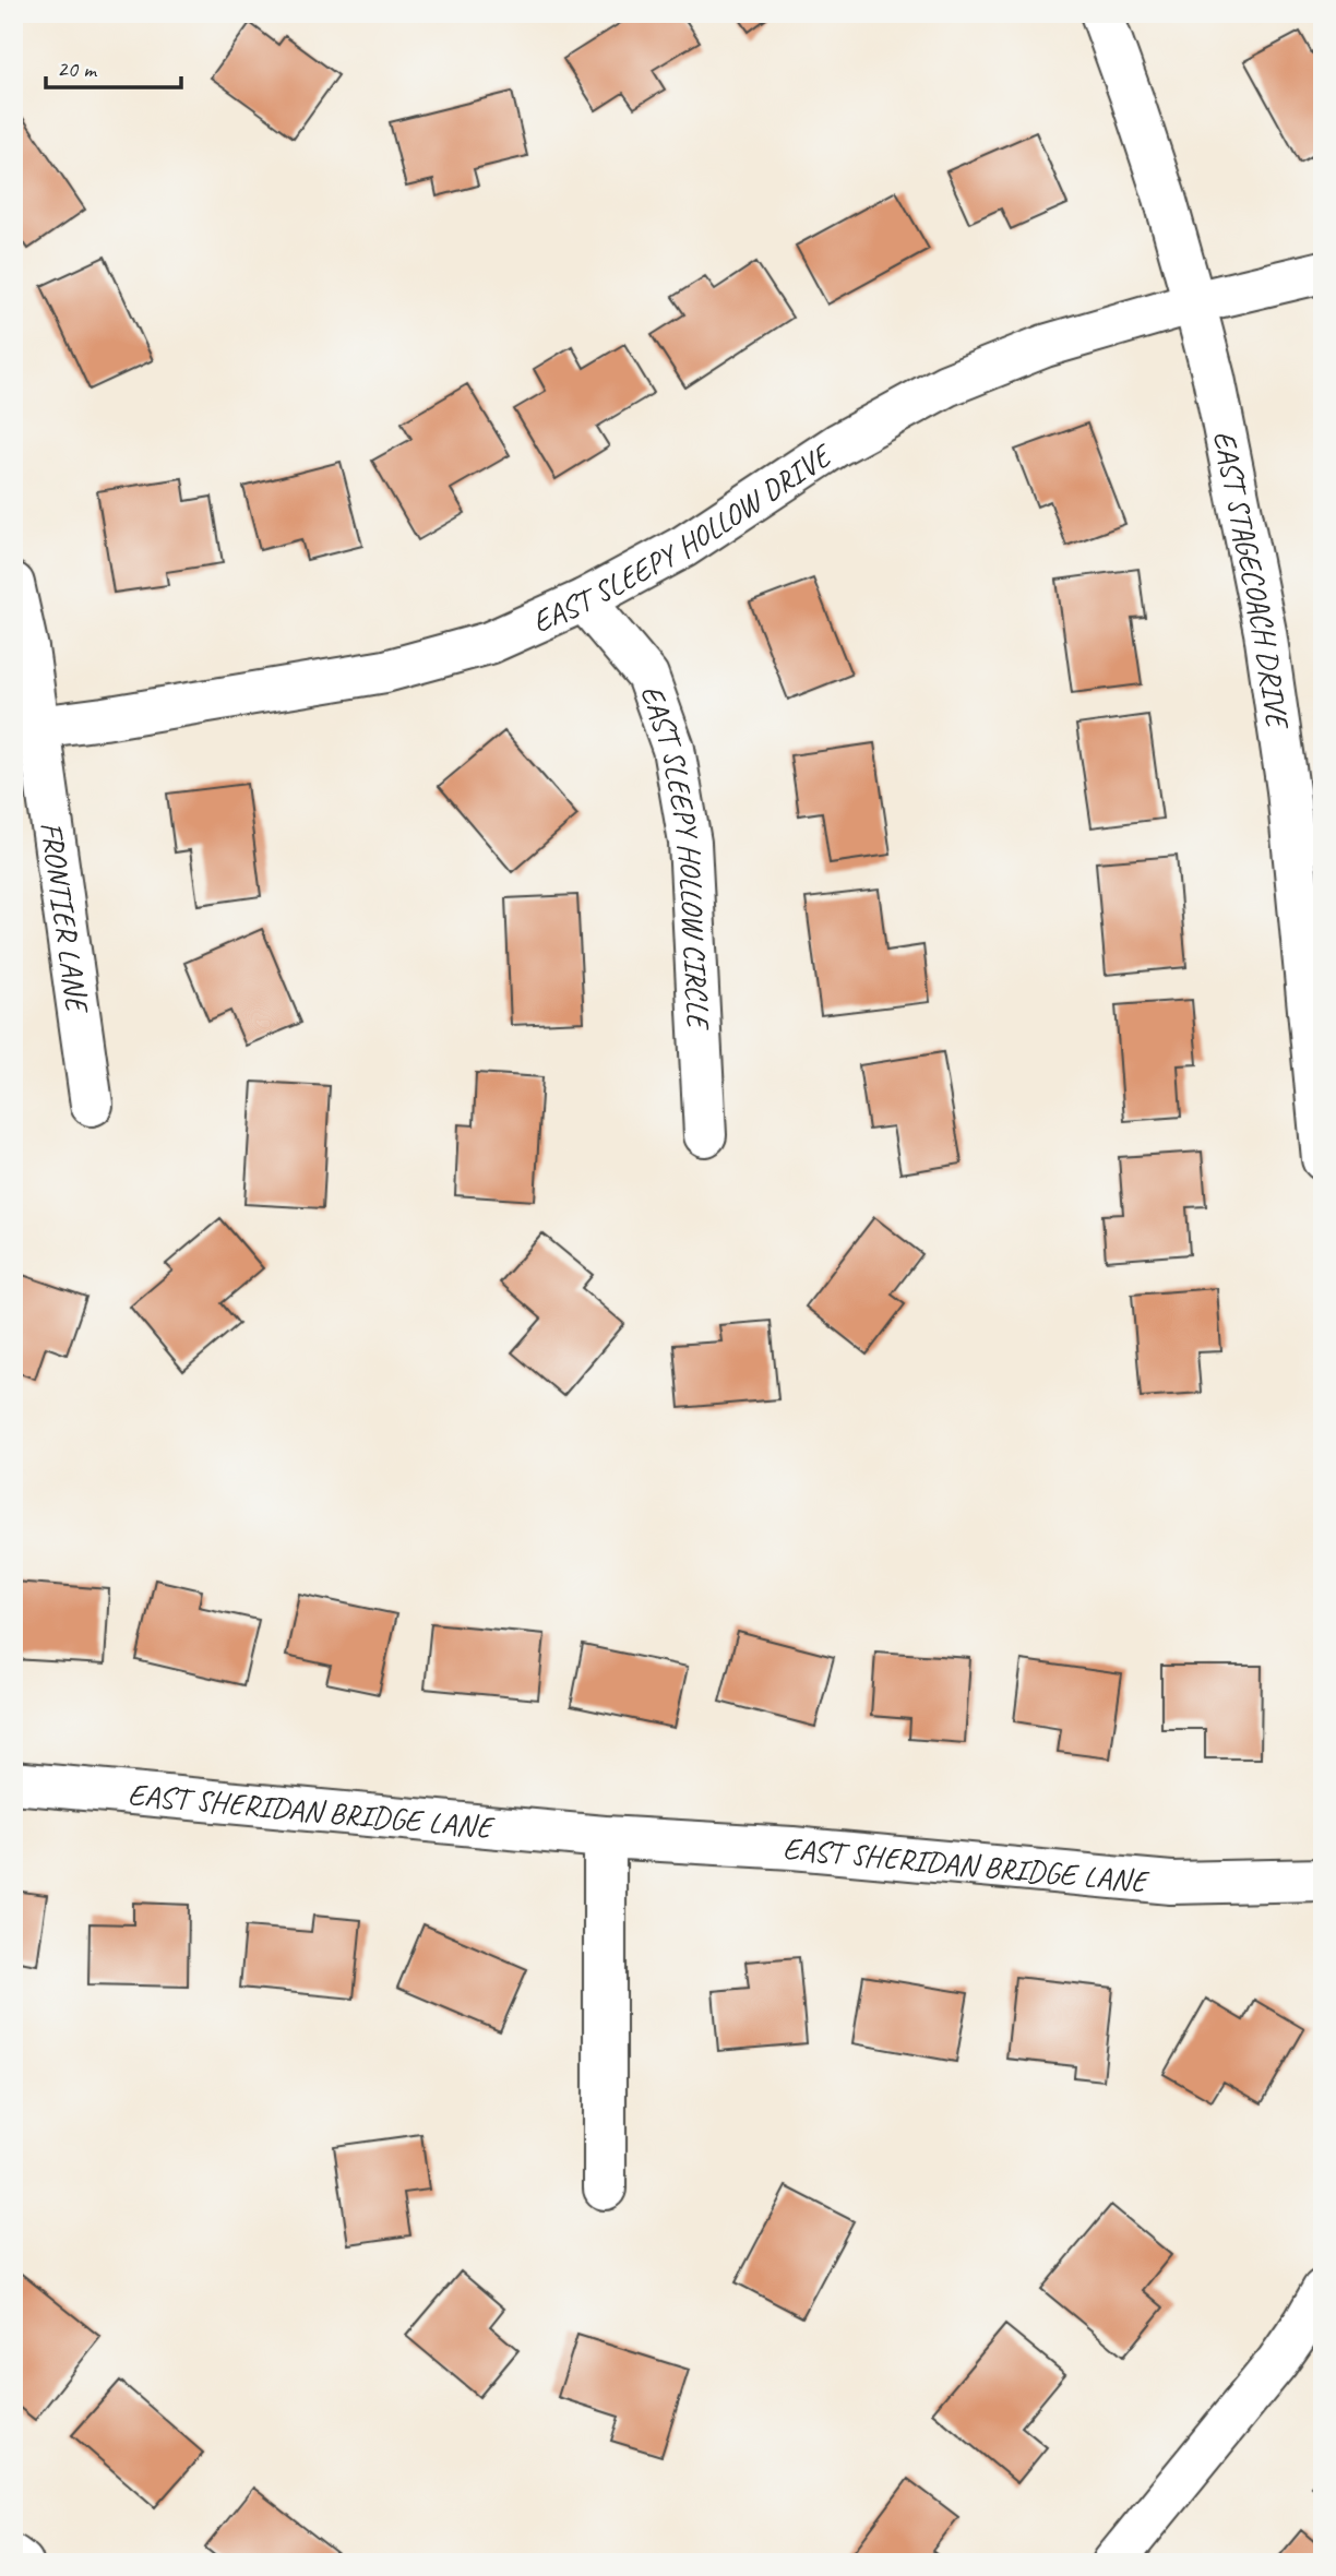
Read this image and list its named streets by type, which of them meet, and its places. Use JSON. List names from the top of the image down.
{
  "streets": {
    "street": [
      "EAST SLEEPY HOLLOW DRIVE",
      "EAST STAGECOACH DRIVE",
      "EAST SLEEPY HOLLOW CIRCLE",
      "FRONTIER LANE",
      "EAST SHERIDAN BRIDGE LANE"
    ]
  },
  "crossings": [
    ["EAST SLEEPY HOLLOW DRIVE", "EAST STAGECOACH DRIVE"],
    ["EAST SLEEPY HOLLOW DRIVE", "EAST SLEEPY HOLLOW CIRCLE"],
    ["EAST SLEEPY HOLLOW DRIVE", "FRONTIER LANE"]
  ],
  "scale_bar": "20 m"
}
